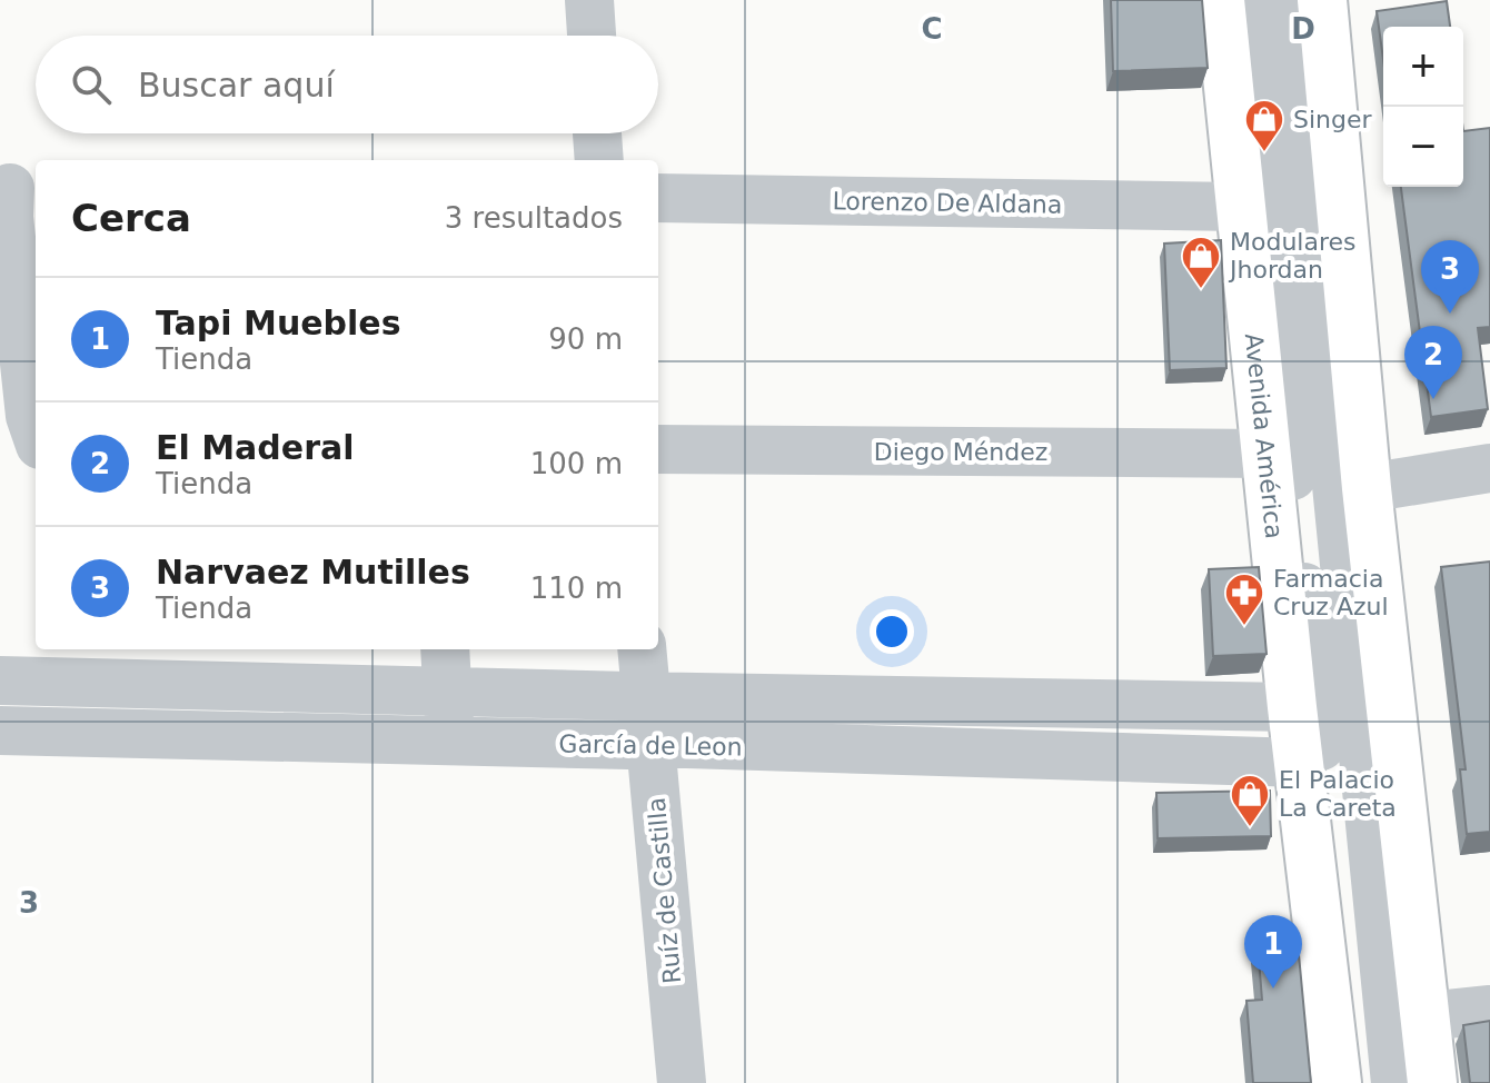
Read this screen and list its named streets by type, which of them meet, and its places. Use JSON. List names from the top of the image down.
{
  "streets": {
    "main road": ["Avenida América"],
    "street": [
      "Lorenzo De Aldana",
      "Diego Méndez",
      "García de Leon",
      "Ruíz de Castilla"
    ]
  },
  "crossings": [
    ["Lorenzo De Aldana", "Avenida América"],
    ["Avenida América", "Diego Méndez"],
    ["Avenida América", "García de Leon"],
    ["García de Leon", "Ruíz de Castilla"]
  ],
  "places": {
    "shop": ["Singer", "Modulares Jhordan", "El Palacio La Careta"],
    "pharmacy": ["Farmacia Cruz Azul"]
  },
  "page": {
    "map_buttons": ["+", "−"],
    "search": "Buscar aquí",
    "heading": ["Cerca", "3 resultados"],
    "pins": ["3", "2", "1"],
    "list": [
      {
        "mark": "1",
        "name": "Tapi Muebles",
        "note": "Tienda",
        "value": "90 m"
      },
      {
        "mark": "2",
        "name": "El Maderal",
        "note": "Tienda",
        "value": "100 m"
      },
      {
        "mark": "3",
        "name": "Narvaez Mutilles",
        "note": "Tienda",
        "value": "110 m"
      }
    ]
  },
  "grid": {
    "columns": ["C", "D"],
    "rows": ["3"]
  }
}
